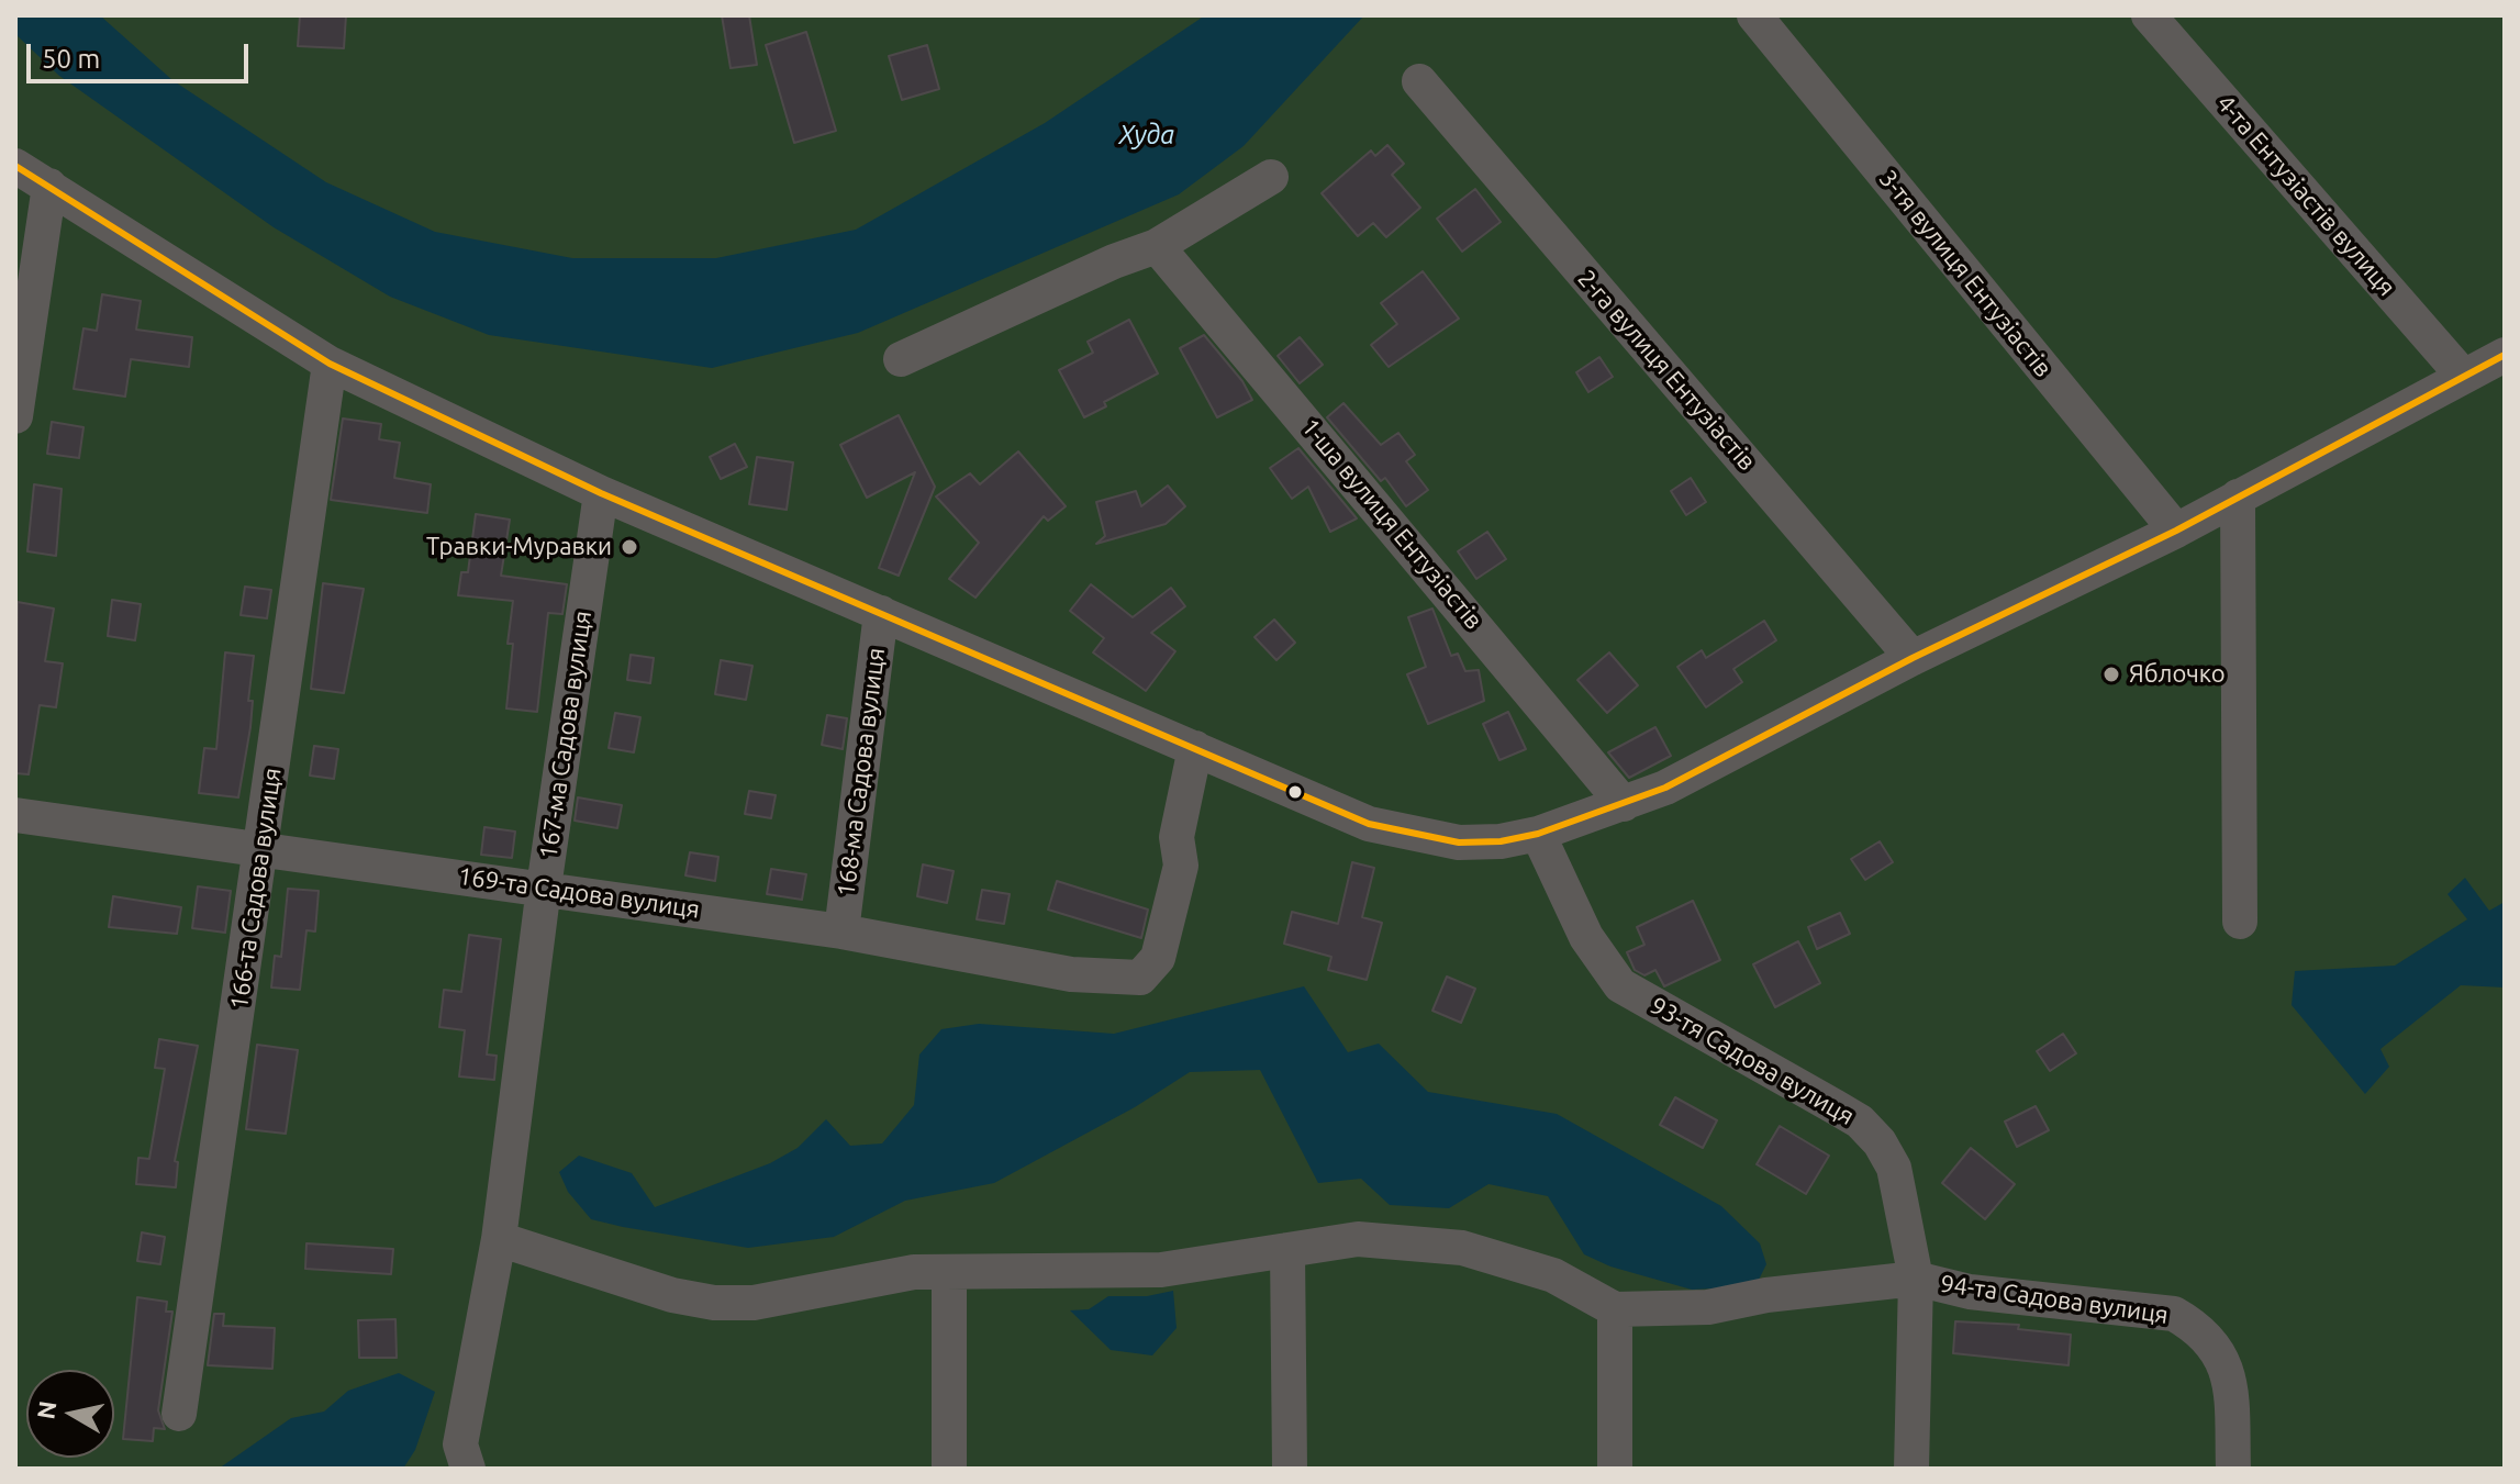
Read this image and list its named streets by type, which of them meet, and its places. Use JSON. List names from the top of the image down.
{
  "streets": {
    "street": [
      "4-та Ентузіастів вулиця",
      "3-тя вулиця Ентузіастів",
      "2-га вулиця Ентузіастів",
      "1-ша вулиця Ентузіастів",
      "167-ма Садова вулиця",
      "168-ма Садова вулиця",
      "166-та Садова вулиця",
      "169-та Садова вулиця",
      "93-тя Садова вулиця",
      "94-та Садова вулиця"
    ]
  },
  "crossings": [
    ["167-ма Садова вулиця", "169-та Садова вулиця"],
    ["168-ма Садова вулиця", "169-та Садова вулиця"],
    ["166-та Садова вулиця", "169-та Садова вулиця"],
    ["93-тя Садова вулиця", "94-та Садова вулиця"]
  ],
  "water": ["Худа"],
  "places": ["Травки-Муравки", "Яблочко"],
  "scale_bar": "50 m",
  "north": "left"
}
